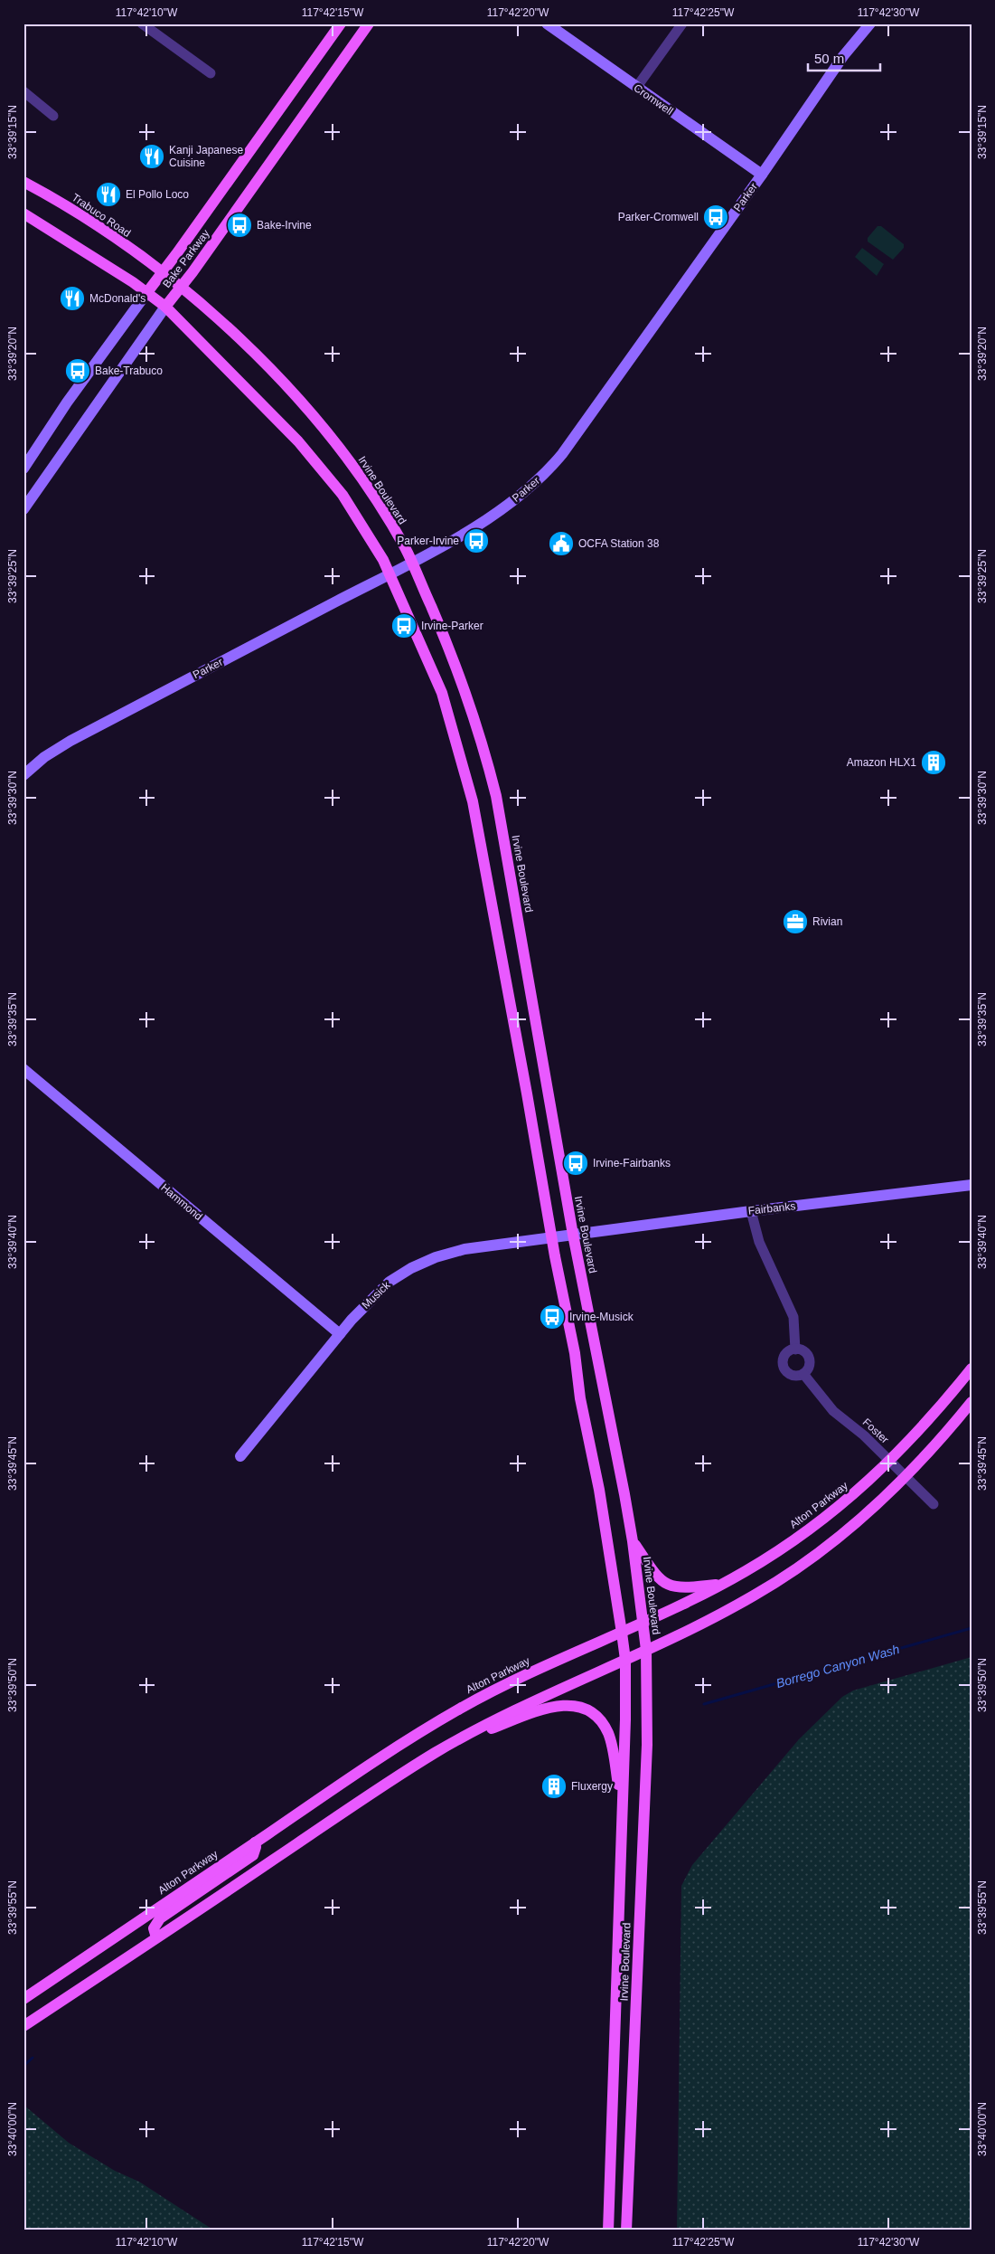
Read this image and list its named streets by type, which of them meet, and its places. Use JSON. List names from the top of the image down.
{
  "streets": {
    "main road": [
      "Trabuco Road",
      "Bake Parkway",
      "Irvine Boulevard",
      "Alton Parkway"
    ],
    "street": [
      "Cromwell",
      "Parker",
      "Hammond",
      "Fairbanks",
      "Musick",
      "Foster"
    ]
  },
  "crossings": [
    ["Cromwell", "Parker"],
    ["Parker", "Irvine Boulevard"],
    ["Trabuco Road", "Bake Parkway"],
    ["Trabuco Road", "Irvine Boulevard"],
    ["Bake Parkway", "Irvine Boulevard"],
    ["Irvine Boulevard", "Fairbanks"],
    ["Irvine Boulevard", "Musick"],
    ["Irvine Boulevard", "Alton Parkway"],
    ["Hammond", "Musick"],
    ["Fairbanks", "Musick"],
    ["Foster", "Alton Parkway"]
  ],
  "water": ["Borrego Canyon Wash"],
  "places": {
    "restaurant": ["Kanji Japanese Cuisine", "El Pollo Loco", "McDonald's"],
    "bus stop": [
      "Parker-Cromwell",
      "Bake-Irvine",
      "Bake-Trabuco",
      "Parker-Irvine",
      "Irvine-Parker",
      "Irvine-Fairbanks",
      "Irvine-Musick"
    ],
    "public building": ["OCFA Station 38"],
    "building": ["Amazon HLX1", "Fluxergy"],
    "office": ["Rivian"]
  },
  "scale_bar": "50 m",
  "coordinates": [
    "117°42'10\"W",
    "117°42'15\"W",
    "117°42'20\"W",
    "117°42'25\"W",
    "117°42'30\"W",
    "33°39'15\"N",
    "33°39'20\"N",
    "33°39'25\"N",
    "33°39'30\"N",
    "33°39'35\"N",
    "33°39'40\"N",
    "33°39'45\"N",
    "33°39'50\"N",
    "33°39'55\"N",
    "33°40'00\"N"
  ]
}
